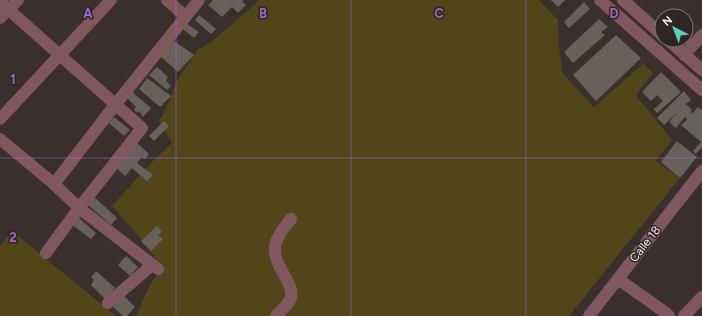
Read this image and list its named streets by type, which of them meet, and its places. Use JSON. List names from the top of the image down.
{
  "streets": {
    "street": ["Calle 18"]
  },
  "north": "top left",
  "grid": {
    "columns": [
      "A",
      "B",
      "C",
      "D"
    ],
    "rows": ["1", "2"]
  }
}
